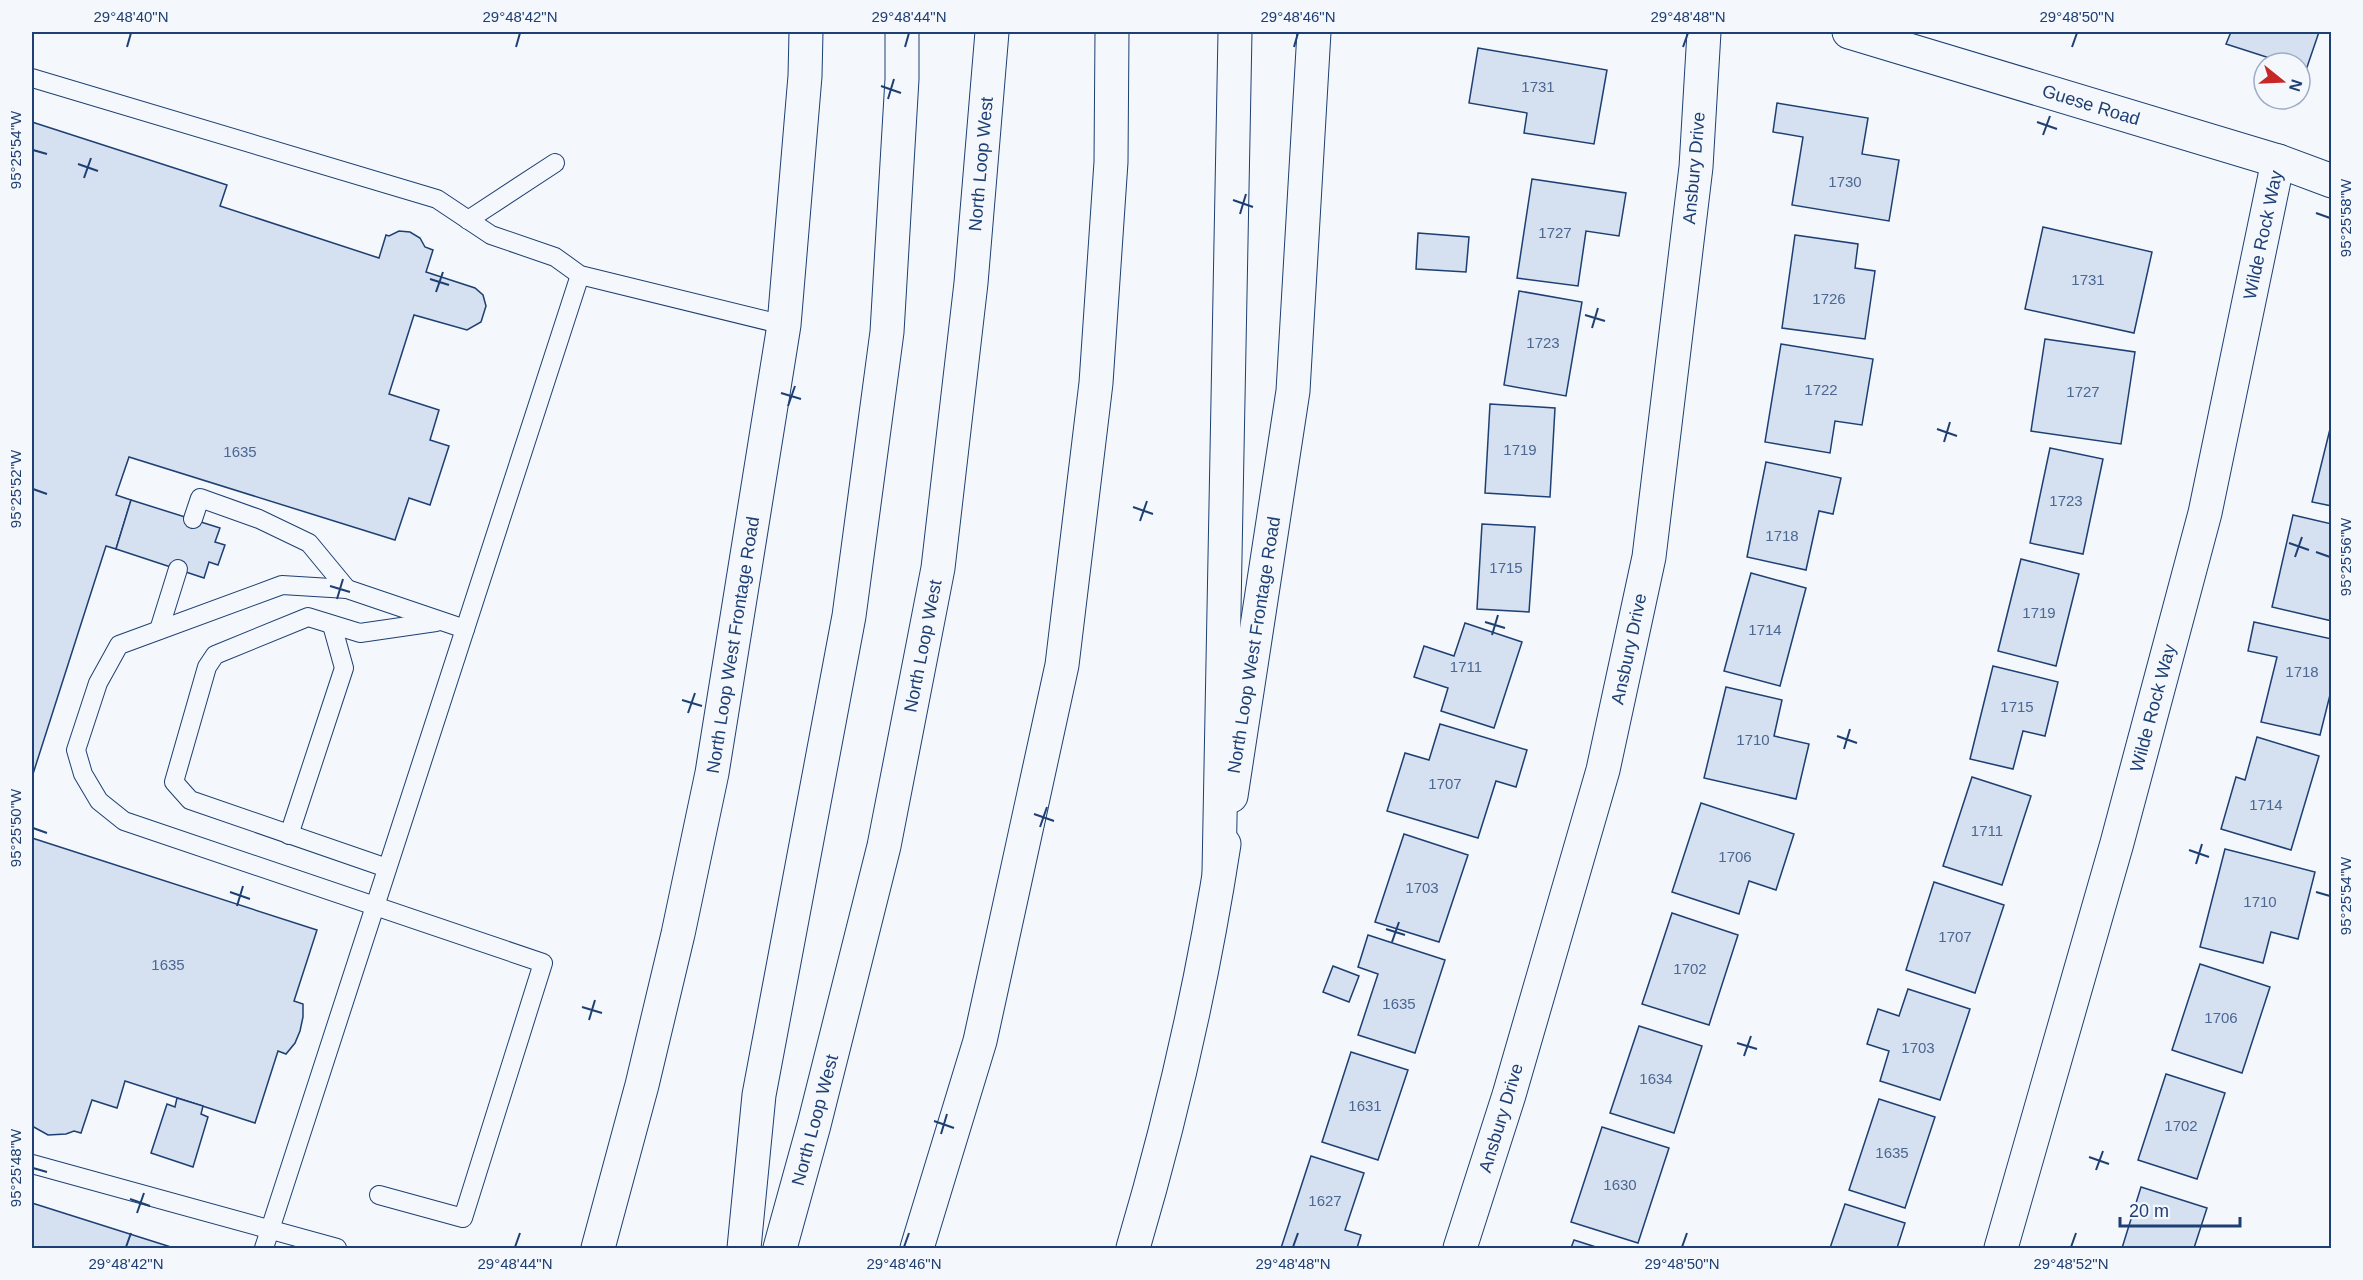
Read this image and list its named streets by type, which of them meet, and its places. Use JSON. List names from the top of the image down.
{
  "streets": {
    "main road": [
      "Guese Road",
      "North Loop West",
      "Ansbury Drive",
      "Wilde Rock Way",
      "North Loop West Frontage Road"
    ]
  },
  "crossings": [
    ["Guese Road", "Wilde Rock Way"]
  ],
  "house_numbers": [
    "1731",
    "1730",
    "1727",
    "1731",
    "1726",
    "1723",
    "1722",
    "1727",
    "1719",
    "1635",
    "1723",
    "1718",
    "1715",
    "1719",
    "1714",
    "1711",
    "1718",
    "1715",
    "1710",
    "1707",
    "1714",
    "1711",
    "1706",
    "1703",
    "1710",
    "1707",
    "1635",
    "1702",
    "1635",
    "1706",
    "1703",
    "1634",
    "1631",
    "1702",
    "1635",
    "1630",
    "1627"
  ],
  "scale_bar": "20 m",
  "north": "right",
  "coordinates": [
    "29°48'40\"N",
    "29°48'42\"N",
    "29°48'44\"N",
    "29°48'46\"N",
    "29°48'48\"N",
    "29°48'50\"N",
    "95°25'54\"W",
    "95°25'58\"W",
    "95°25'52\"W",
    "95°25'56\"W",
    "95°25'50\"W",
    "95°25'48\"W",
    "29°48'52\"N"
  ]
}
